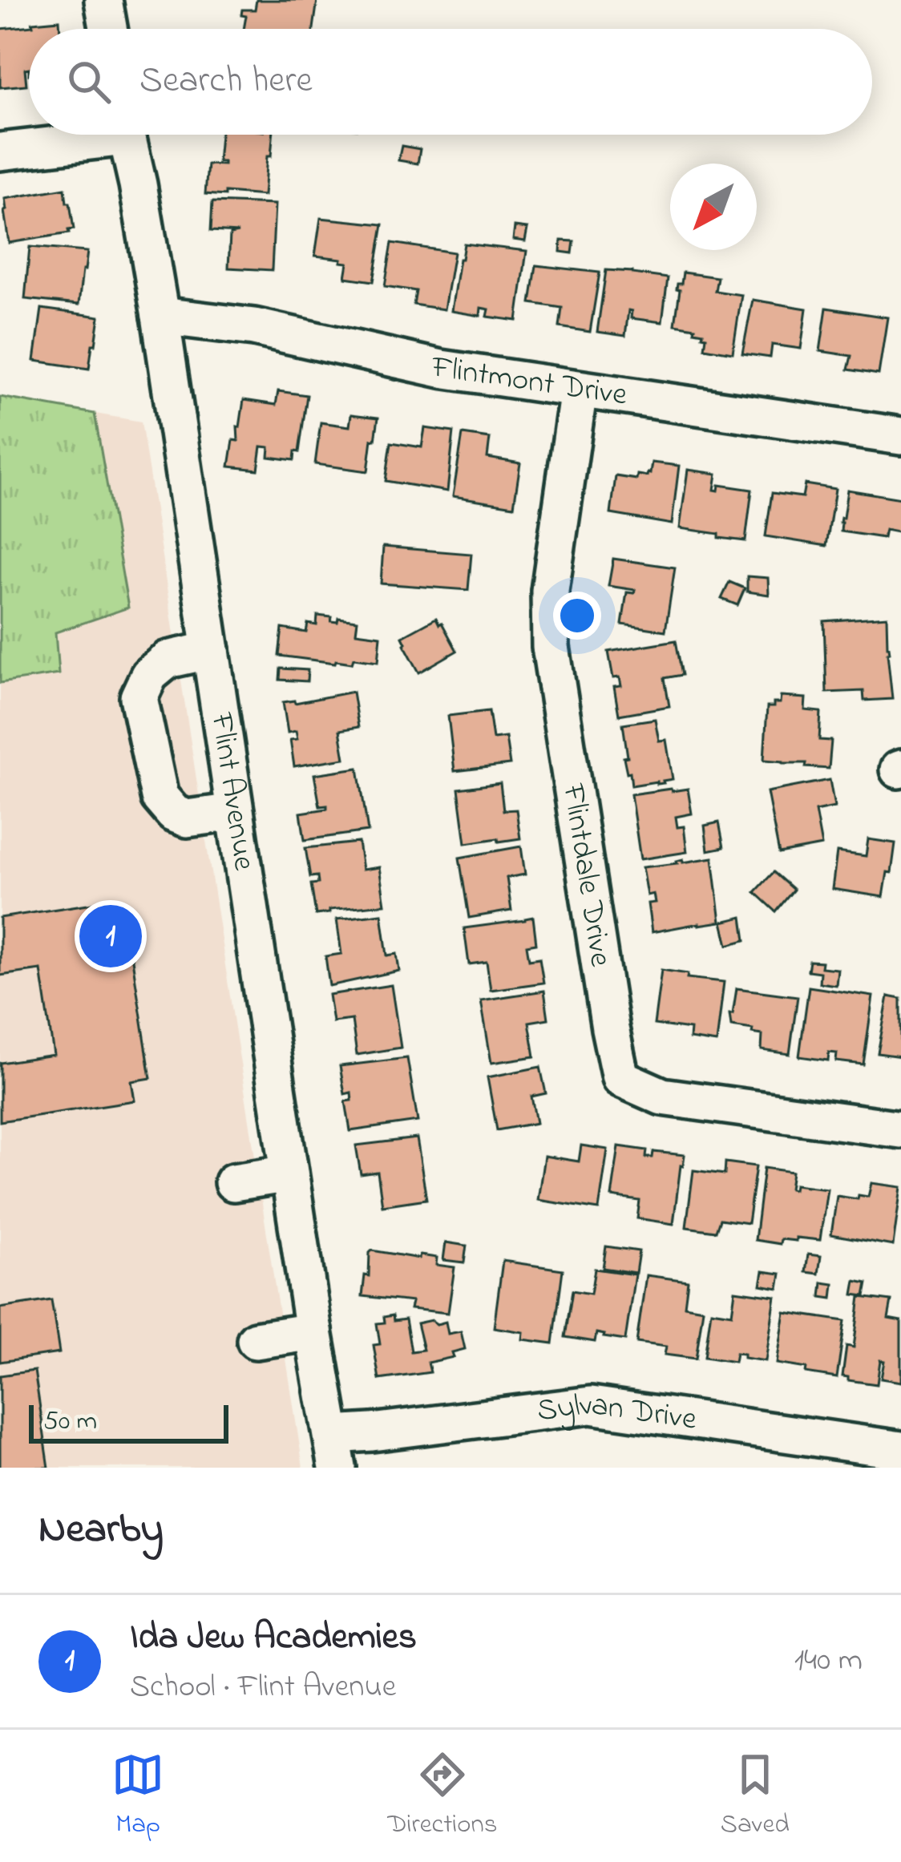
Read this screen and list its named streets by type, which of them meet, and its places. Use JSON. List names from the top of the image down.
{
  "streets": {
    "street": [
      "Flintmont Drive",
      "Flint Avenue",
      "Flintdale Drive",
      "Sylvan Drive"
    ]
  },
  "crossings": [
    ["Flintmont Drive", "Flint Avenue"],
    ["Flintmont Drive", "Flintdale Drive"],
    ["Flint Avenue", "Sylvan Drive"]
  ],
  "scale_bar": "50 m",
  "north": "bottom left",
  "page": {
    "search": "Search here",
    "pins": "1",
    "scale": "50 m",
    "heading": "Nearby",
    "list": [
      {
        "mark": "1",
        "name": "Ida Jew Academies",
        "note": "School · Flint Avenue",
        "value": "140 m"
      }
    ],
    "nav": ["Map", "Directions", "Saved"]
  }
}
